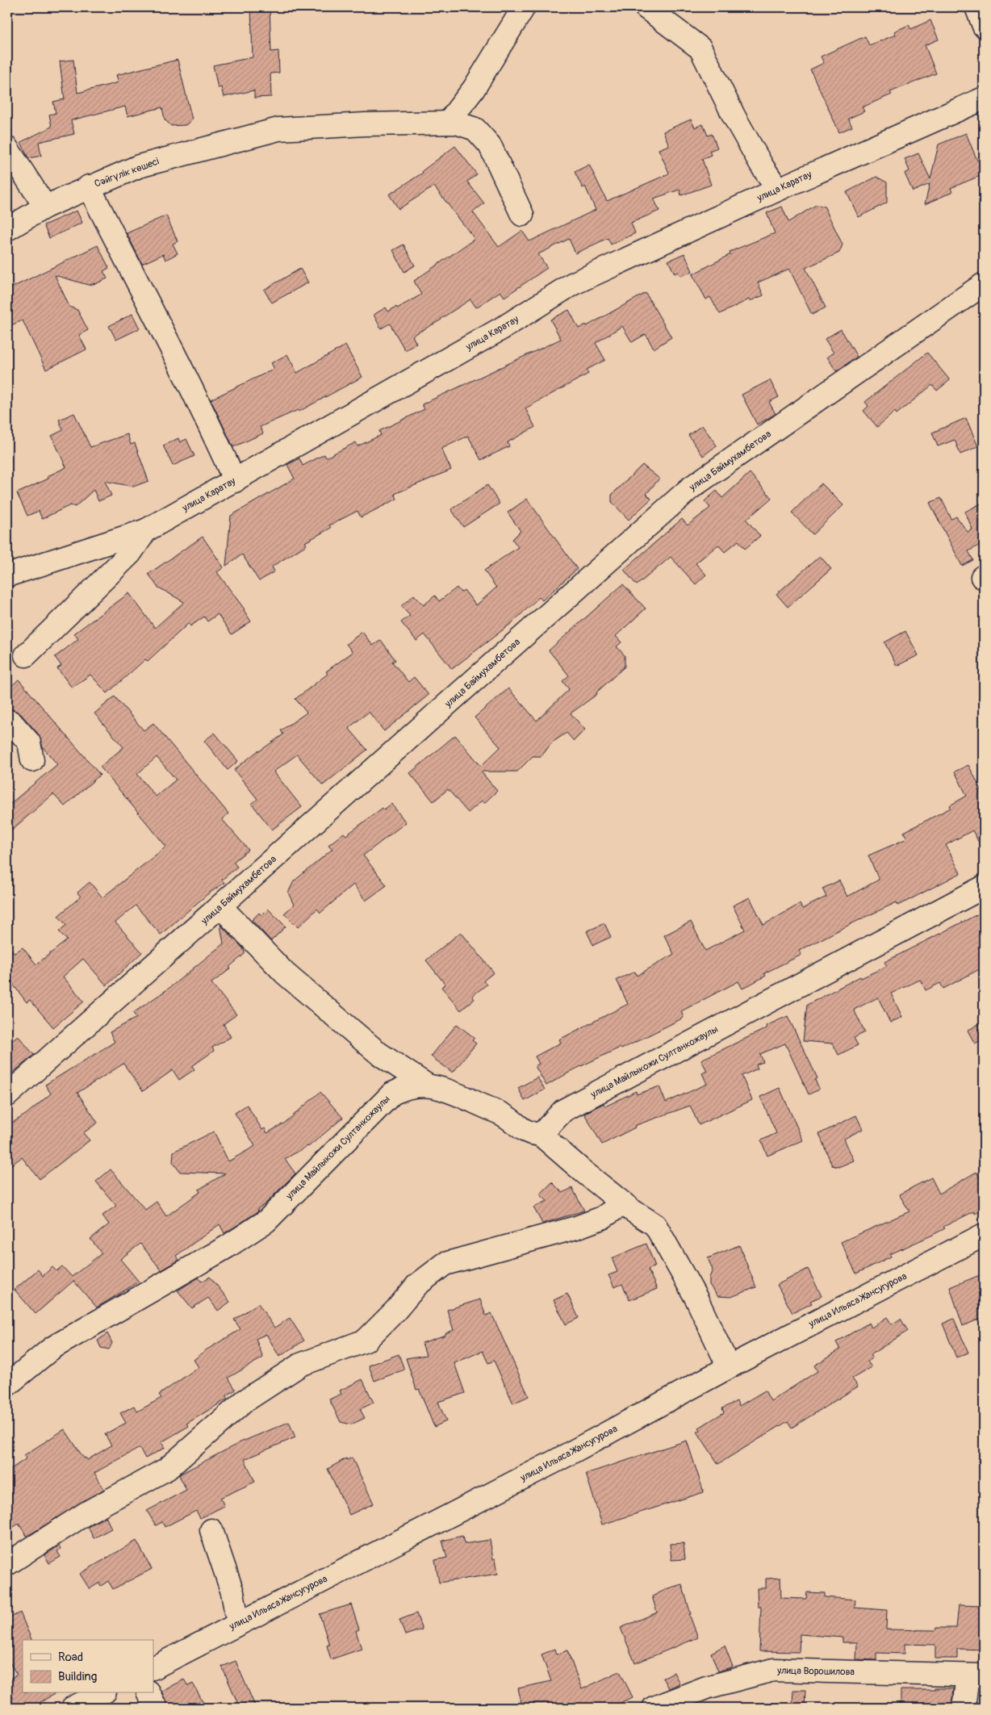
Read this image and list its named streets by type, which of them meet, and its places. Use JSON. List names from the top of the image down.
{
  "streets": {
    "street": [
      "Сәйгүлік көшесі",
      "улица Каратау",
      "улица Баймухамбетова",
      "улица Майлыкожи Султанкожаулы",
      "улица Ильяса Жансугурова",
      "улица Ворошилова"
    ]
  },
  "legend": ["Road", "Building"]
}
